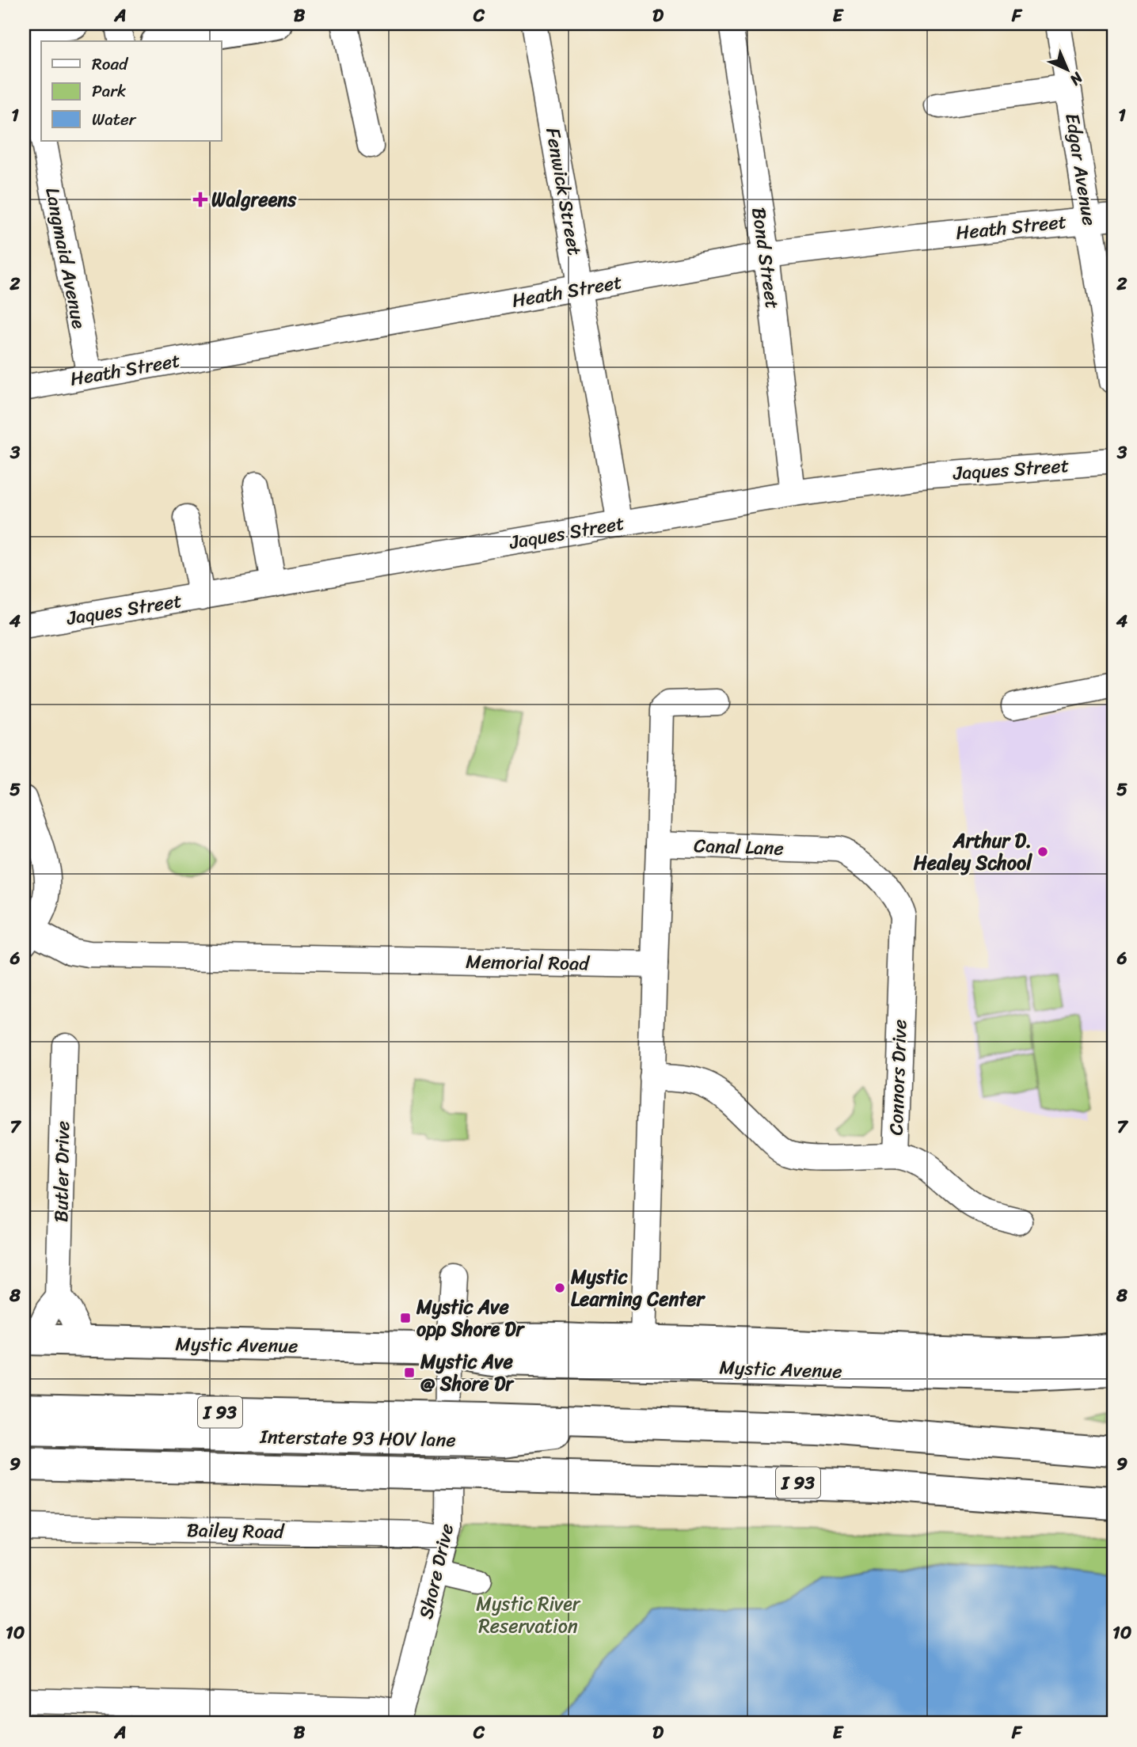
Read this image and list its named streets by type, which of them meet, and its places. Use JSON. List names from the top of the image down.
{
  "streets": {
    "main road": ["Mystic Avenue", "I 93", "Interstate 93 HOV lane"],
    "street": [
      "Edgar Avenue",
      "Fenwick Street",
      "Heath Street",
      "Langmaid Avenue",
      "Bond Street",
      "Jaques Street",
      "Canal Lane",
      "Memorial Road",
      "Connors Drive",
      "Butler Drive",
      "Bailey Road",
      "Shore Drive"
    ]
  },
  "crossings": [
    ["Edgar Avenue", "Heath Street"],
    ["Fenwick Street", "Heath Street"],
    ["Fenwick Street", "Jaques Street"],
    ["Heath Street", "Langmaid Avenue"],
    ["Heath Street", "Bond Street"],
    ["Bond Street", "Jaques Street"],
    ["Canal Lane", "Connors Drive"],
    ["Mystic Avenue", "Shore Drive"],
    ["I 93", "Interstate 93 HOV lane"],
    ["Bailey Road", "Shore Drive"]
  ],
  "parks": ["Mystic River Reservation"],
  "places": {
    "health": ["Walgreens"],
    "other": ["Arthur D. Healey School", "Mystic Learning Center"],
    "transit": ["Mystic Ave opp Shore Dr", "Mystic Ave @ Shore Dr"]
  },
  "legend": ["Road", "Park", "Water"],
  "north": "bottom right",
  "grid": {
    "columns": [
      "A",
      "B",
      "C",
      "D",
      "E",
      "F"
    ],
    "rows": [
      "1",
      "2",
      "3",
      "4",
      "5",
      "6",
      "7",
      "8",
      "9",
      "10"
    ]
  }
}
